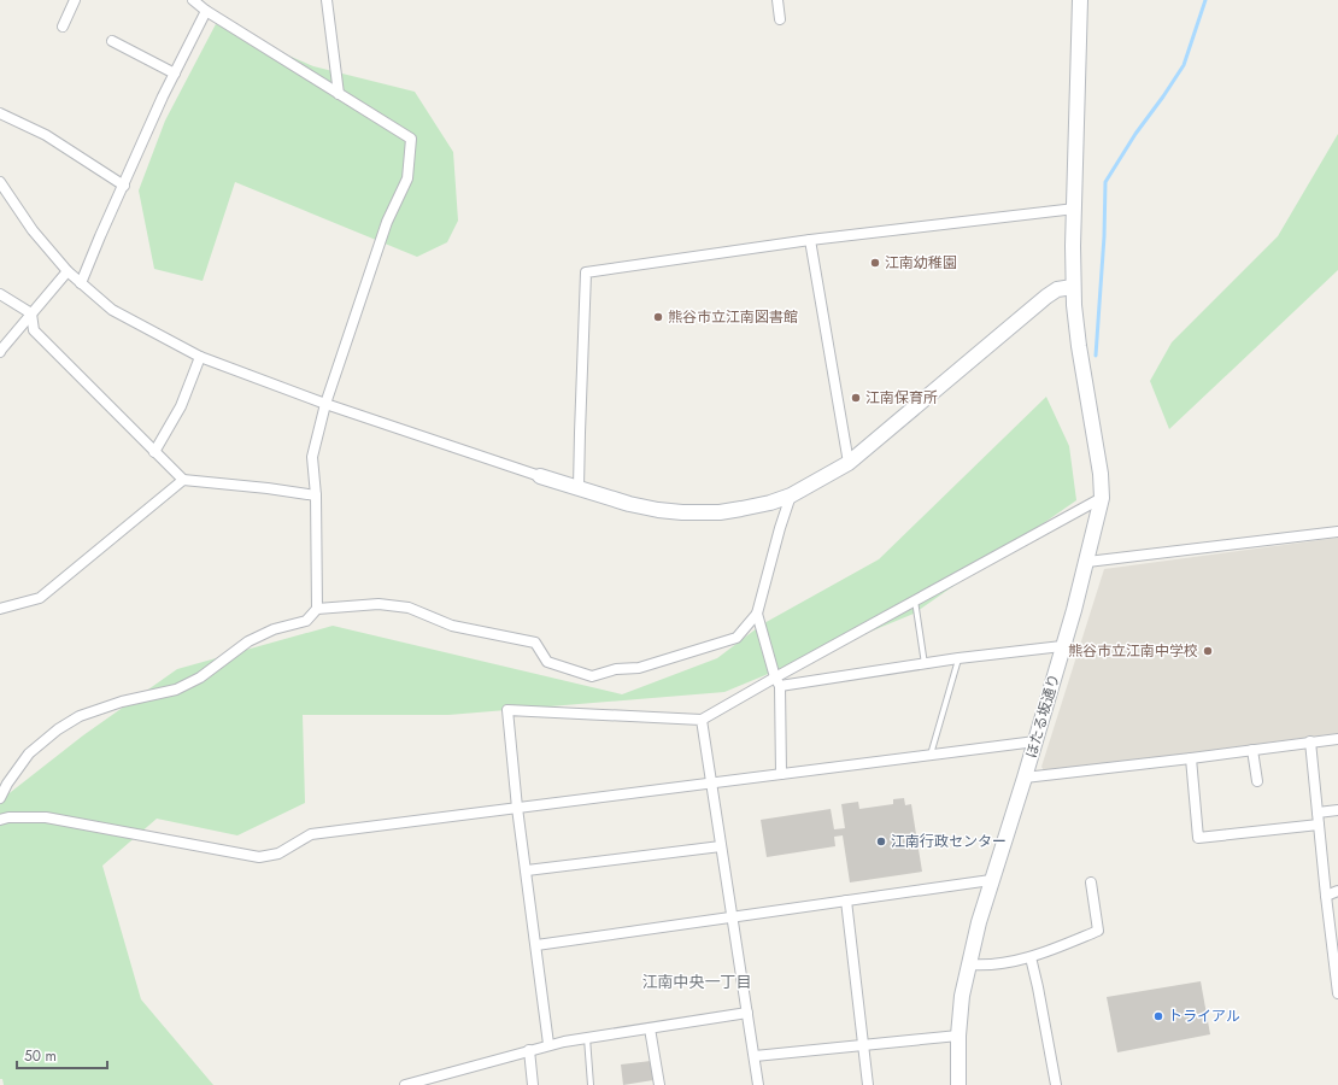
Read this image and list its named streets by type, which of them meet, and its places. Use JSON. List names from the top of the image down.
{
  "streets": {
    "street": ["ほたる坂通り"]
  },
  "districts": ["江南中央一丁目"],
  "places": [
    "江南幼稚園",
    "熊谷市立江南図書館",
    "江南保育所",
    "熊谷市立江南中学校",
    "江南行政センター",
    "トライアル"
  ],
  "scale_bar": "50 m"
}
